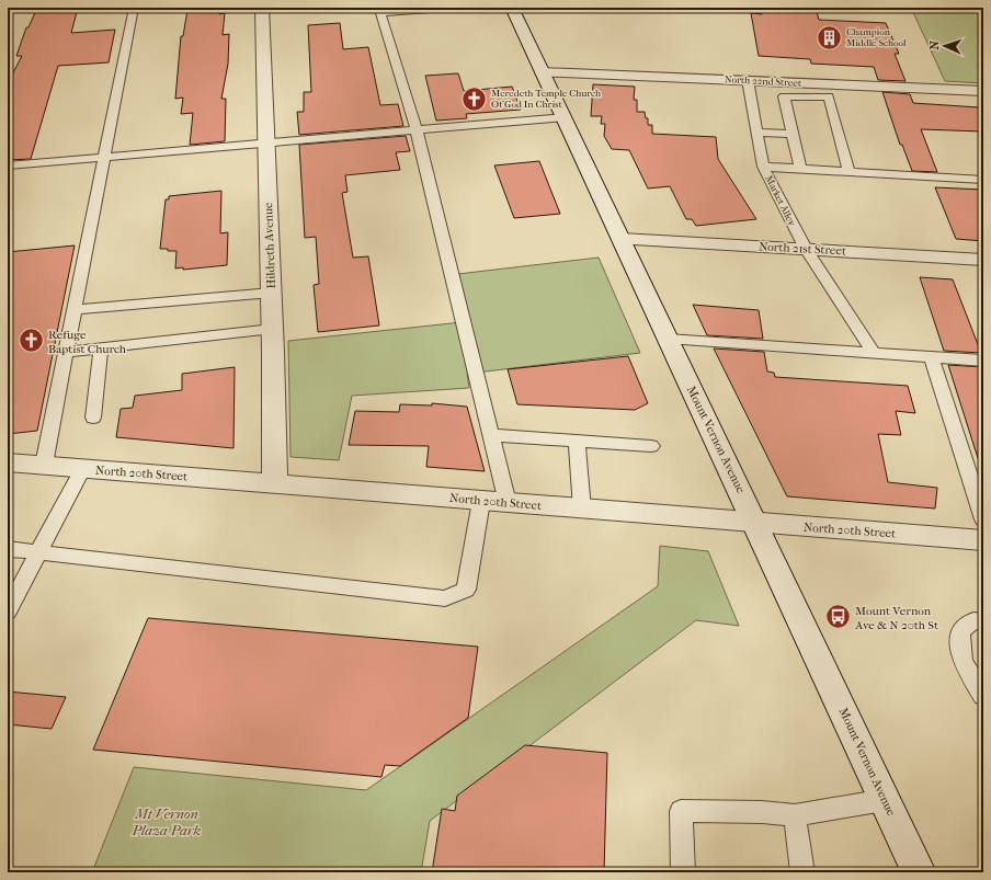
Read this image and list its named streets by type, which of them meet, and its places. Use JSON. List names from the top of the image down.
{
  "streets": {
    "street": [
      "North 22nd Street",
      "Hildreth Avenue",
      "North 21st Street",
      "Mount Vernon Avenue",
      "North 20th Street"
    ],
    "lane": ["Market Alley"]
  },
  "crossings": [
    ["North 22nd Street", "Market Alley"],
    ["North 22nd Street", "Mount Vernon Avenue"],
    ["Market Alley", "North 21st Street"],
    ["Hildreth Avenue", "North 20th Street"],
    ["North 21st Street", "Mount Vernon Avenue"],
    ["Mount Vernon Avenue", "North 20th Street"]
  ],
  "parks": ["Mt Vernon Plaza Park"],
  "places": {
    "building": ["Champion Middle School"],
    "church": ["Meredeth Temple Church Of God In Christ", "Refuge Baptist Church"],
    "bus stop": ["Mount Vernon Ave & N 20th St"]
  },
  "north": "left"
}
